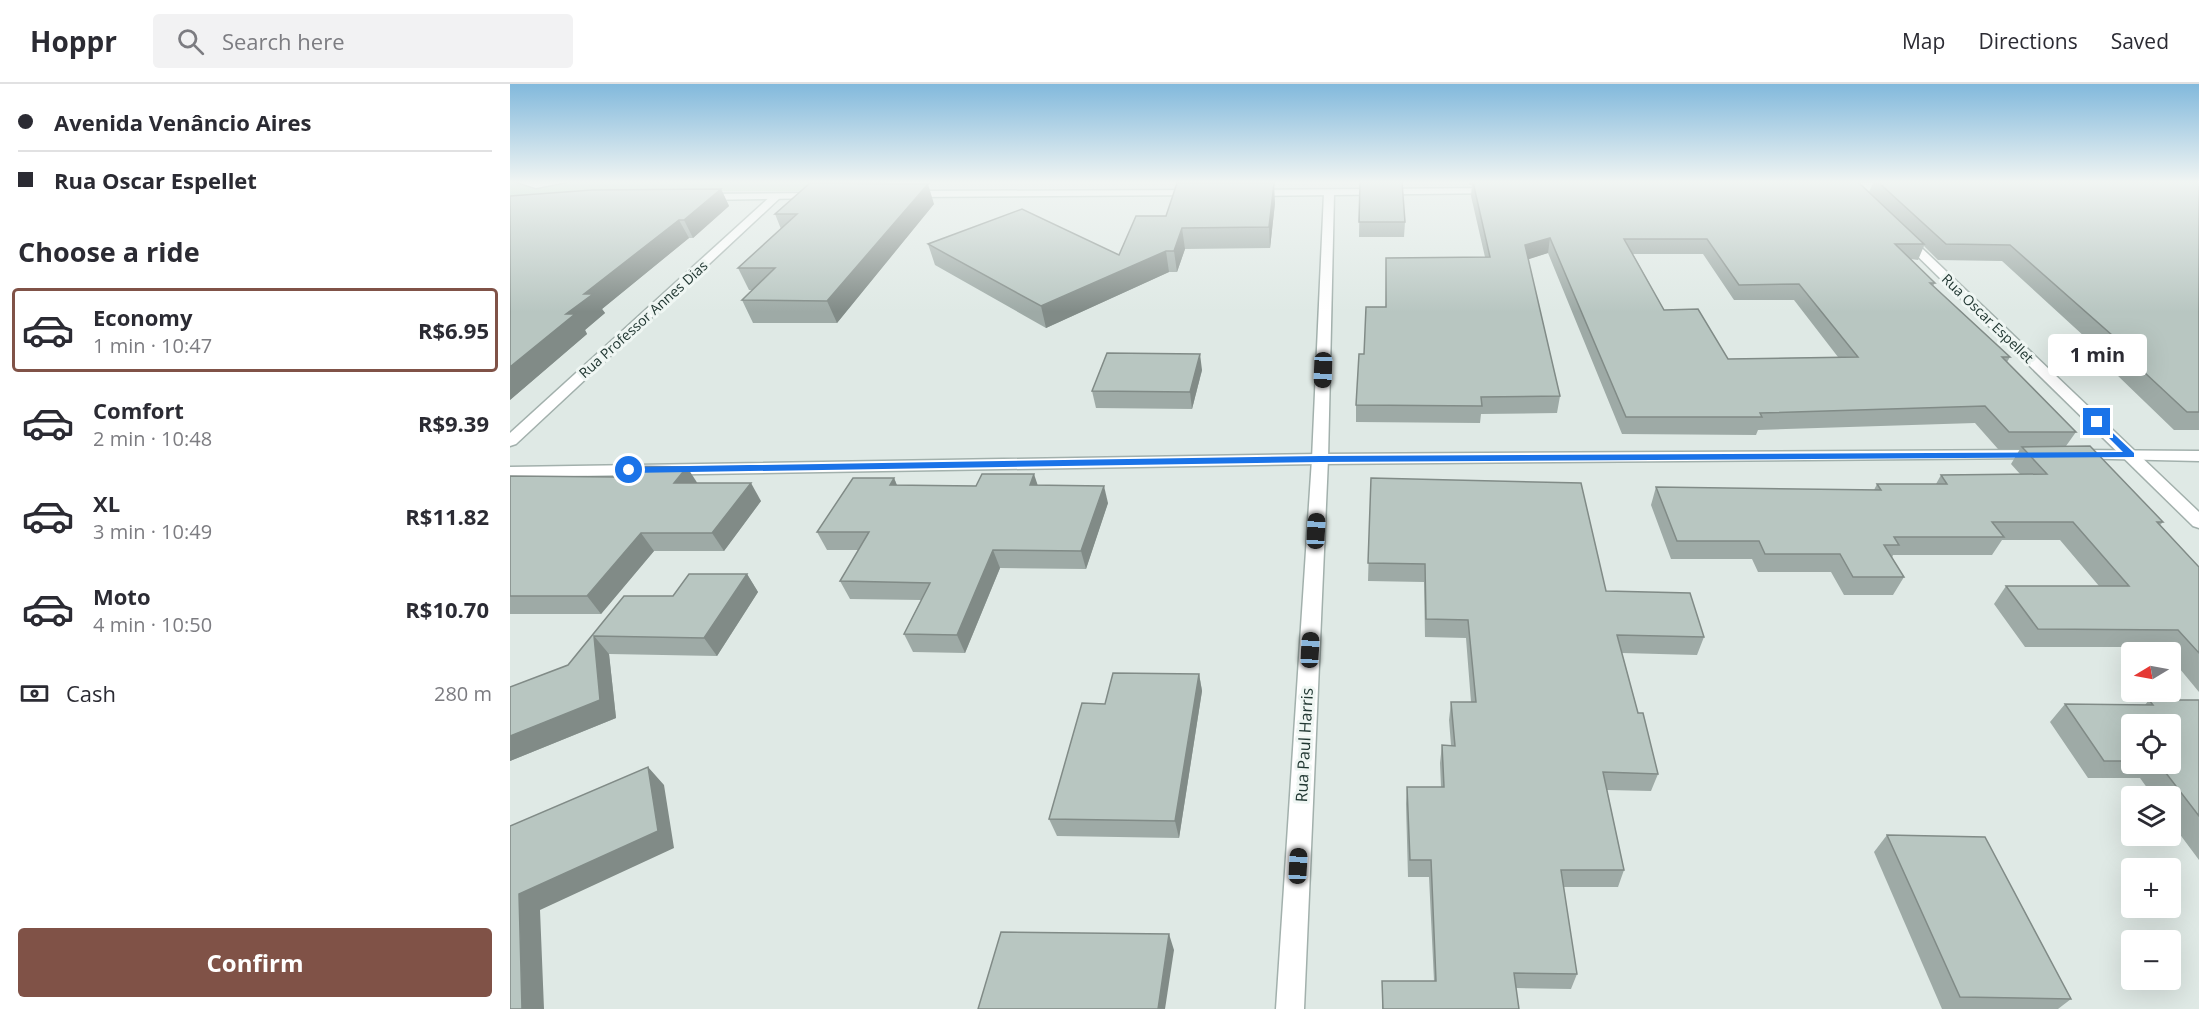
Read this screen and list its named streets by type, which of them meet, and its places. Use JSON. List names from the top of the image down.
{
  "streets": {
    "street": ["Rua Oscar Espellet", "Rua Professor Annes Dias", "Rua Paul Harris"]
  },
  "north": "left",
  "page": {
    "header": "Hoppr",
    "search": "Search here",
    "nav": ["Map", "Directions", "Saved"],
    "banner": ["Avenida Venâncio Aires", "Rua Oscar Espellet"],
    "heading": "Choose a ride",
    "list": [
      {
        "name": "Economy",
        "note": "1 min · 10:47",
        "value": "R$6.95"
      },
      {
        "name": "Comfort",
        "note": "2 min · 10:48",
        "value": "R$9.39"
      },
      {
        "name": "XL",
        "note": "3 min · 10:49",
        "value": "R$11.82"
      },
      {
        "name": "Moto",
        "note": "4 min · 10:50",
        "value": "R$10.70"
      }
    ],
    "bubble": "1 min",
    "map_buttons": ["+", "−"],
    "pay": ["Cash", "280 m"],
    "buttons": "Confirm"
  }
}
